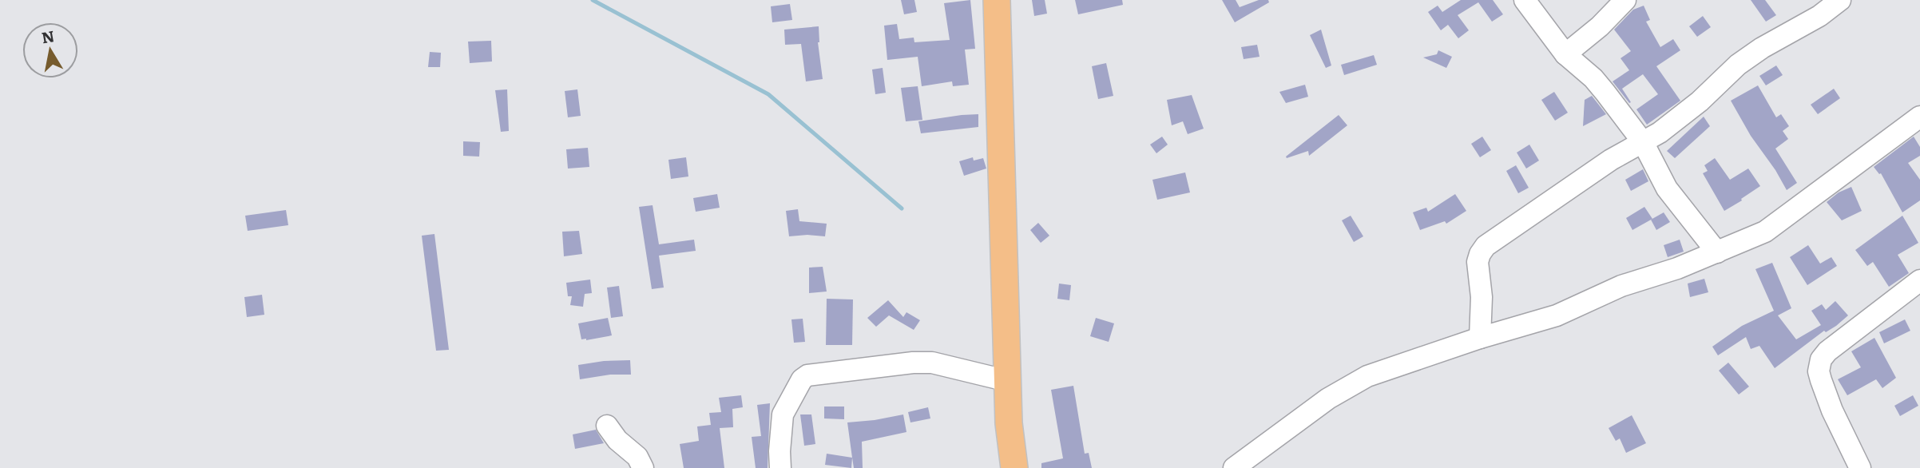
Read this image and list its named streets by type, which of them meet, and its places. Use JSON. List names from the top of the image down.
{
  "north": "top"
}
